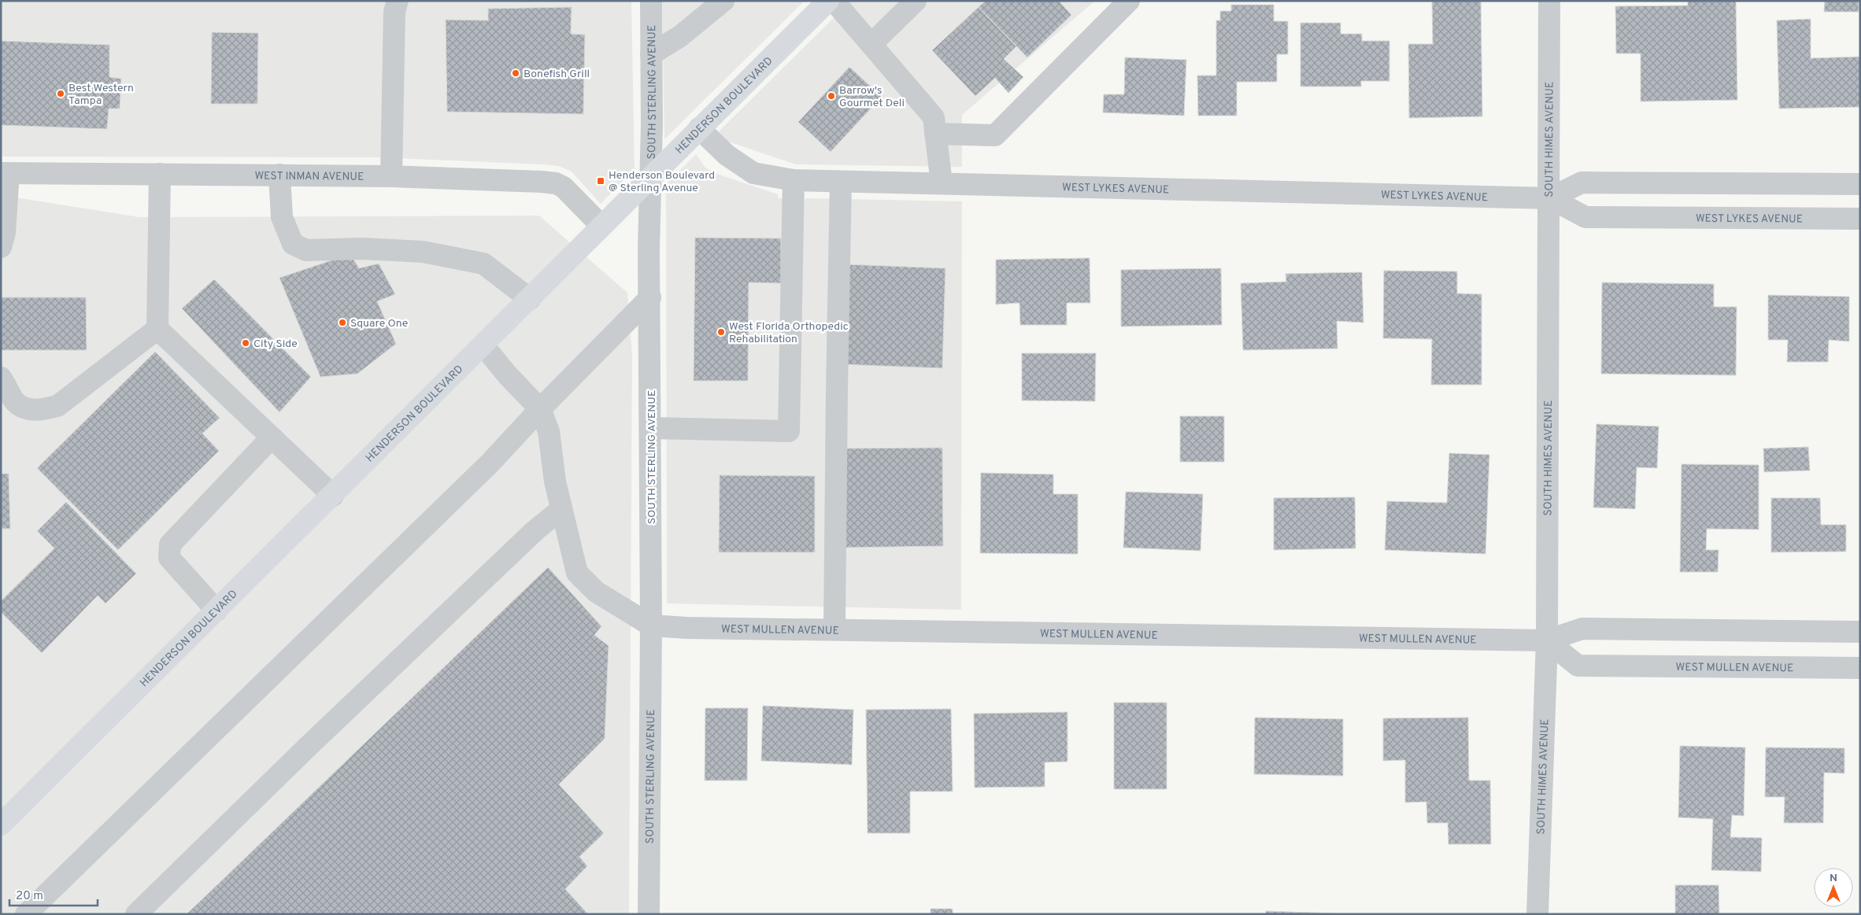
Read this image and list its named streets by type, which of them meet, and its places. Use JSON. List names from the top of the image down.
{
  "streets": {
    "main road": ["HENDERSON BOULEVARD"],
    "street": [
      "SOUTH STERLING AVENUE",
      "SOUTH HIMES AVENUE",
      "WEST INMAN AVENUE",
      "WEST LYKES AVENUE",
      "WEST MULLEN AVENUE"
    ]
  },
  "crossings": [
    ["SOUTH STERLING AVENUE", "HENDERSON BOULEVARD"],
    ["SOUTH STERLING AVENUE", "WEST MULLEN AVENUE"],
    ["HENDERSON BOULEVARD", "WEST INMAN AVENUE"],
    ["HENDERSON BOULEVARD", "WEST LYKES AVENUE"],
    ["SOUTH HIMES AVENUE", "WEST LYKES AVENUE"],
    ["SOUTH HIMES AVENUE", "WEST MULLEN AVENUE"]
  ],
  "places": {
    "other": [
      "Bonefish Grill",
      "Best Western Tampa",
      "Barrow's Gourmet Deli",
      "Square One",
      "West Florida Orthopedic Rehabilitation",
      "City Side"
    ],
    "transit": ["Henderson Boulevard @ Sterling Avenue"]
  },
  "scale_bar": "20 m",
  "north": "top"
}
